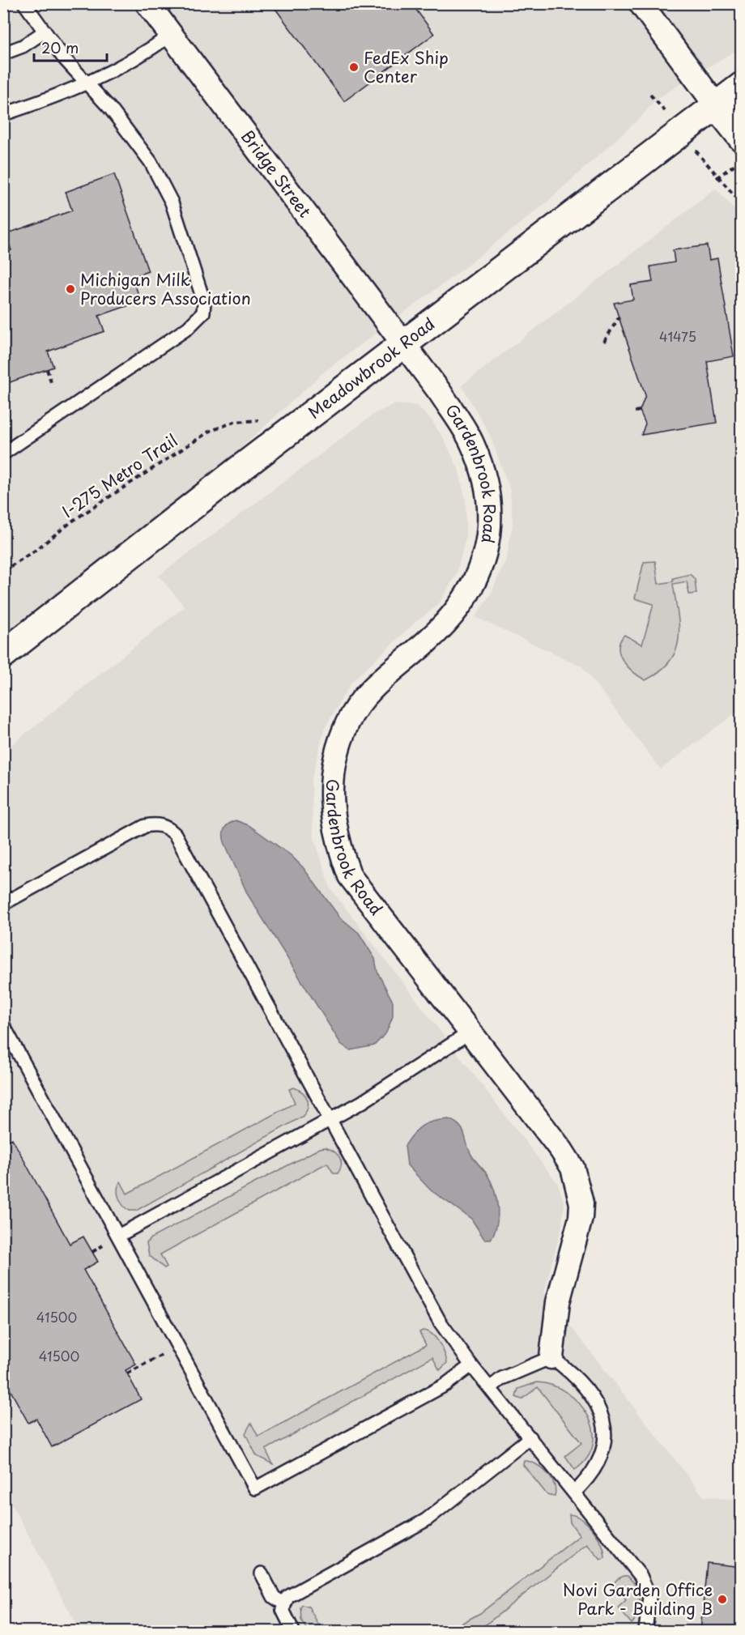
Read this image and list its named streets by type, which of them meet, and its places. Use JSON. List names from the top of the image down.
{
  "streets": {
    "street": ["Bridge Street", "Meadowbrook Road", "Gardenbrook Road"],
    "path": ["I-275 Metro Trail"]
  },
  "crossings": [
    ["Bridge Street", "Meadowbrook Road"],
    ["Bridge Street", "Gardenbrook Road"],
    ["Meadowbrook Road", "Gardenbrook Road"]
  ],
  "places": ["FedEx Ship Center", "Michigan Milk Producers Association", "Novi Garden Office Park - Building B"],
  "house_numbers": ["41475", "41500", "41500"],
  "scale_bar": "20 m"
}
